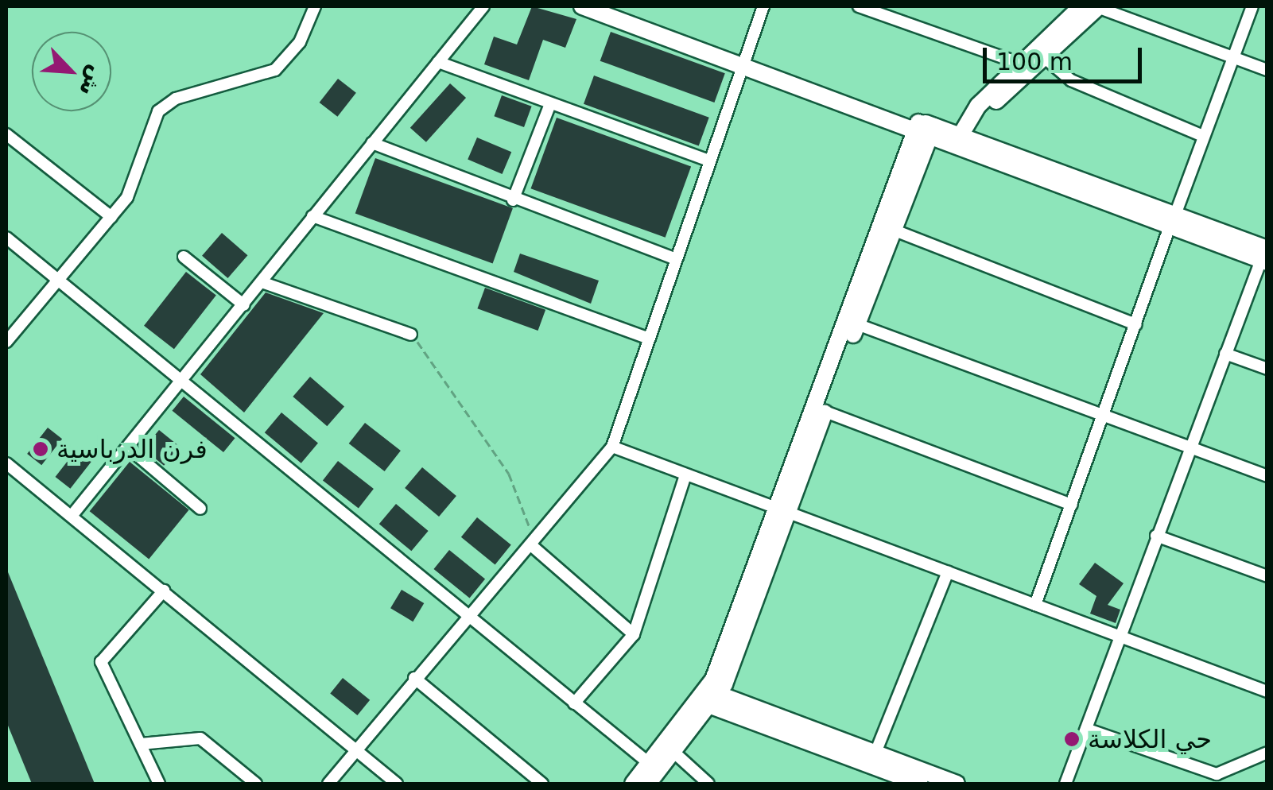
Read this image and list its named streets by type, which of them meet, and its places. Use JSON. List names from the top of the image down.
{
  "places": ["فرن الدرباسية", "حي الكلاسة"],
  "scale_bar": "100 m",
  "north": "bottom right"
}
